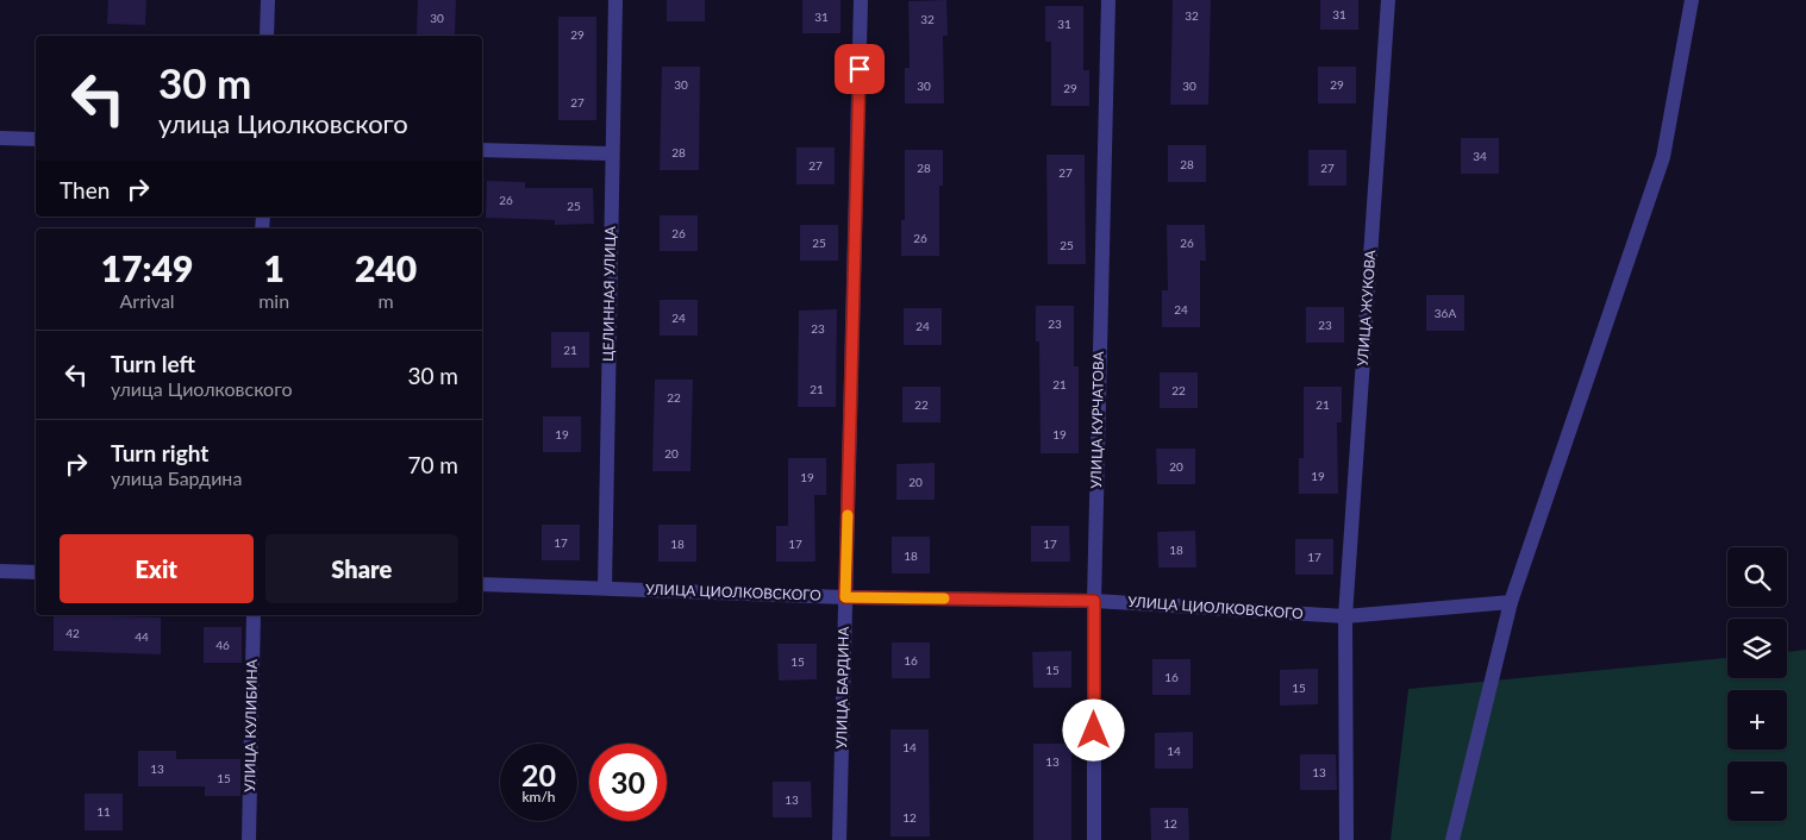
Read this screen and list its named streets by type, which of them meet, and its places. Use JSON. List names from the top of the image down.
{
  "streets": {
    "street": [
      "ЦЕЛИННАЯ УЛИЦА",
      "УЛИЦА ЖУКОВА",
      "УЛИЦА КУРЧАТОВА",
      "УЛИЦА ЦИОЛКОВСКОГО",
      "УЛИЦА БАРДИНА",
      "УЛИЦА КУЛИБИНА"
    ]
  },
  "crossings": [
    ["ЦЕЛИННАЯ УЛИЦА", "УЛИЦА ЦИОЛКОВСКОГО"],
    ["УЛИЦА ЖУКОВА", "УЛИЦА ЦИОЛКОВСКОГО"],
    ["УЛИЦА КУРЧАТОВА", "УЛИЦА ЦИОЛКОВСКОГО"],
    ["УЛИЦА ЦИОЛКОВСКОГО", "УЛИЦА БАРДИНА"]
  ],
  "house_numbers": [
    "31",
    "32",
    "31",
    "30",
    "32",
    "31",
    "29",
    "30",
    "29",
    "30",
    "30",
    "29",
    "27",
    "28",
    "34",
    "28",
    "27",
    "28",
    "27",
    "27",
    "26",
    "25",
    "26",
    "26",
    "25",
    "26",
    "25",
    "24",
    "36А",
    "24",
    "23",
    "23",
    "24",
    "23",
    "21",
    "21",
    "21",
    "22",
    "22",
    "22",
    "21",
    "19",
    "19",
    "20",
    "20",
    "19",
    "19",
    "20",
    "17",
    "18",
    "17",
    "17",
    "18",
    "18",
    "17",
    "42",
    "44",
    "46",
    "16",
    "15",
    "15",
    "16",
    "15",
    "14",
    "14",
    "13",
    "13",
    "13",
    "15",
    "13",
    "11",
    "12",
    "12"
  ],
  "page": {
    "turn": ["30 m", "улица Циолковского"],
    "then": "Then",
    "eta": [
      "17:49",
      "Arrival",
      "1",
      "min",
      "240",
      "m"
    ],
    "list": [
      {
        "name": "Turn left",
        "note": "улица Циолковского",
        "value": "30 m"
      },
      {
        "name": "Turn right",
        "note": "улица Бардина",
        "value": "70 m"
      }
    ],
    "buttons": ["Exit", "Share"],
    "map_buttons": ["+", "−"],
    "speed": "20 km/h",
    "limit": "30"
  }
}
